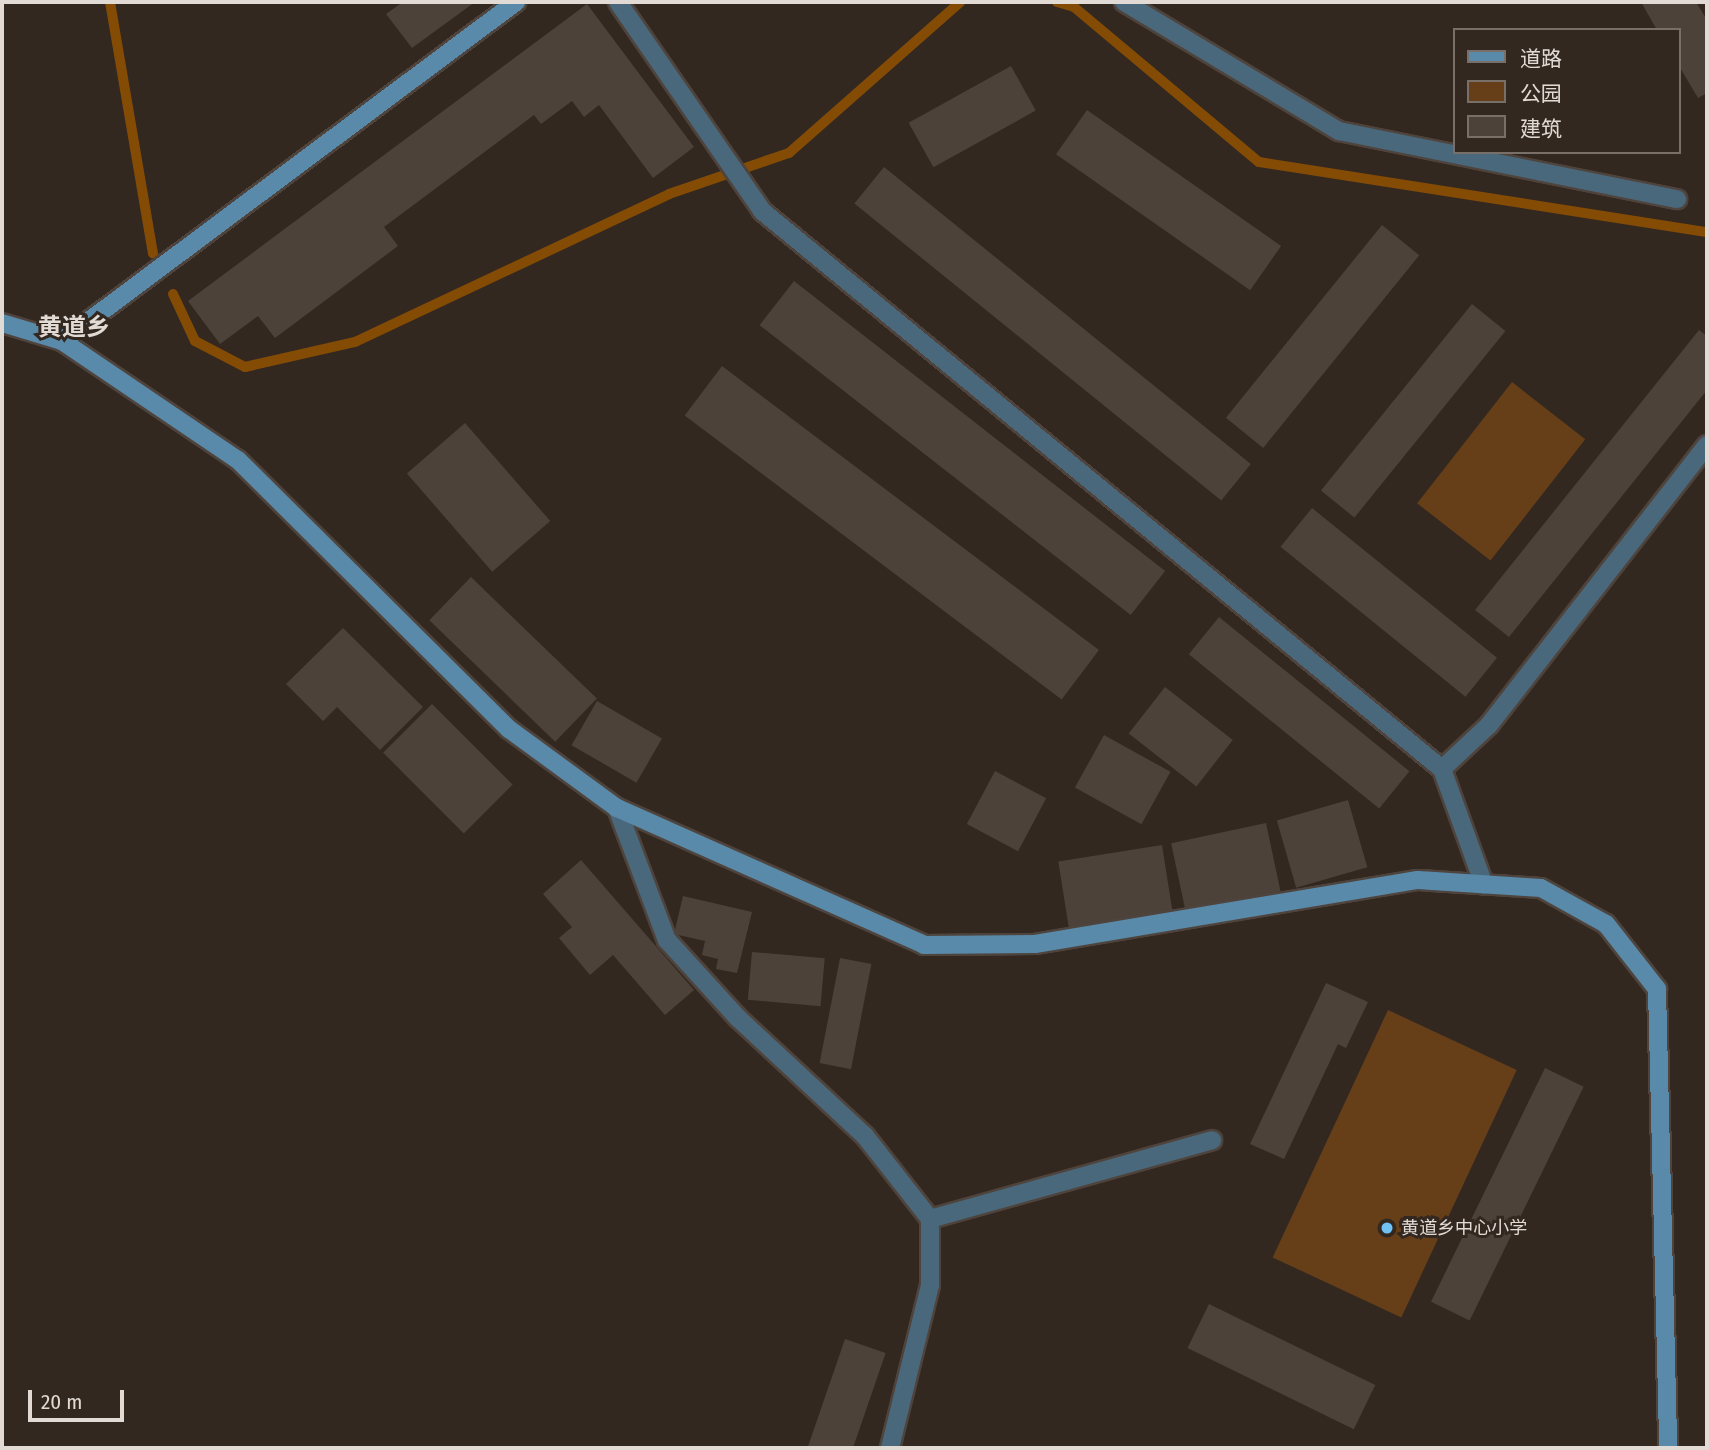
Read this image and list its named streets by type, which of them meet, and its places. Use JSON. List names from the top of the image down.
{
  "districts": ["黄道乡"],
  "places": ["黄道乡中心小学"],
  "legend": ["道路", "公园", "建筑"],
  "scale_bar": "20 m"
}
